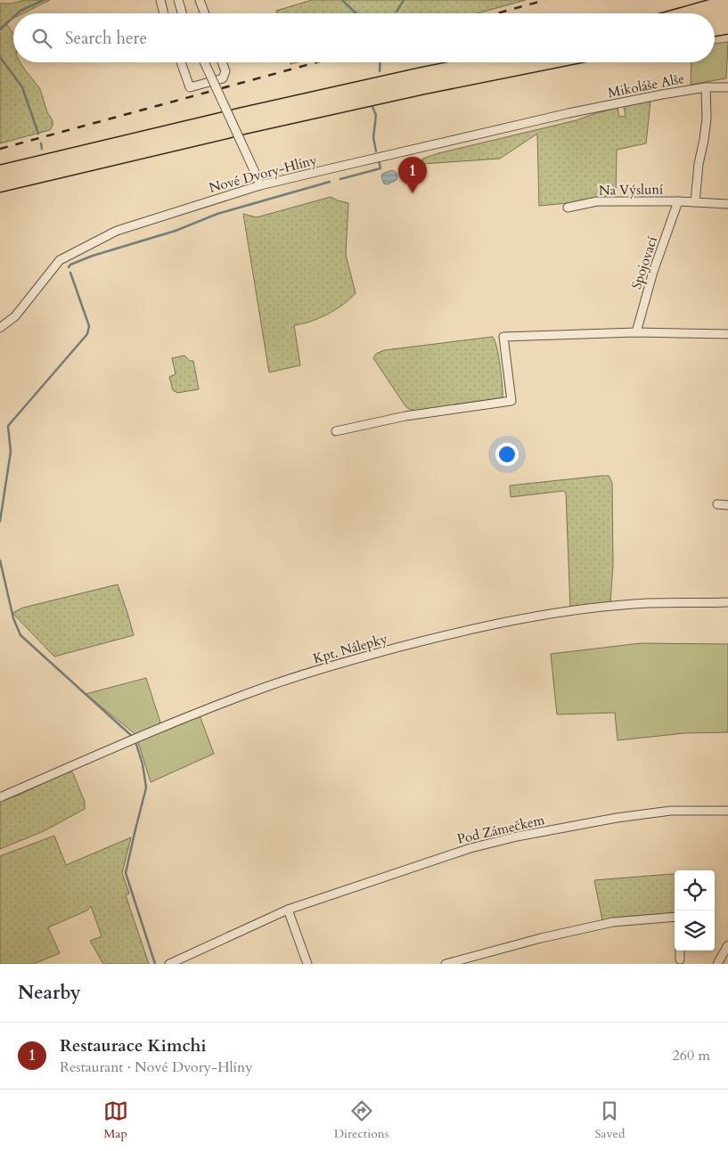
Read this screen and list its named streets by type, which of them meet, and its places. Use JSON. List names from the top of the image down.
{
  "streets": {
    "street": [
      "Mikoláše Alše",
      "Nové Dvory-Hlíny",
      "Na Výsluní",
      "Spojovací",
      "Kpt. Nálepky",
      "Pod Zámečkem"
    ]
  },
  "crossings": [
    ["Mikoláše Alše", "Nové Dvory-Hlíny"],
    ["Na Výsluní", "Spojovací"]
  ],
  "page": {
    "search": "Search here",
    "pins": "1",
    "heading": "Nearby",
    "list": [
      {
        "mark": "1",
        "name": "Restaurace Kimchi",
        "note": "Restaurant · Nové Dvory-Hlíny",
        "value": "260 m"
      }
    ],
    "nav": ["Map", "Directions", "Saved"]
  }
}
